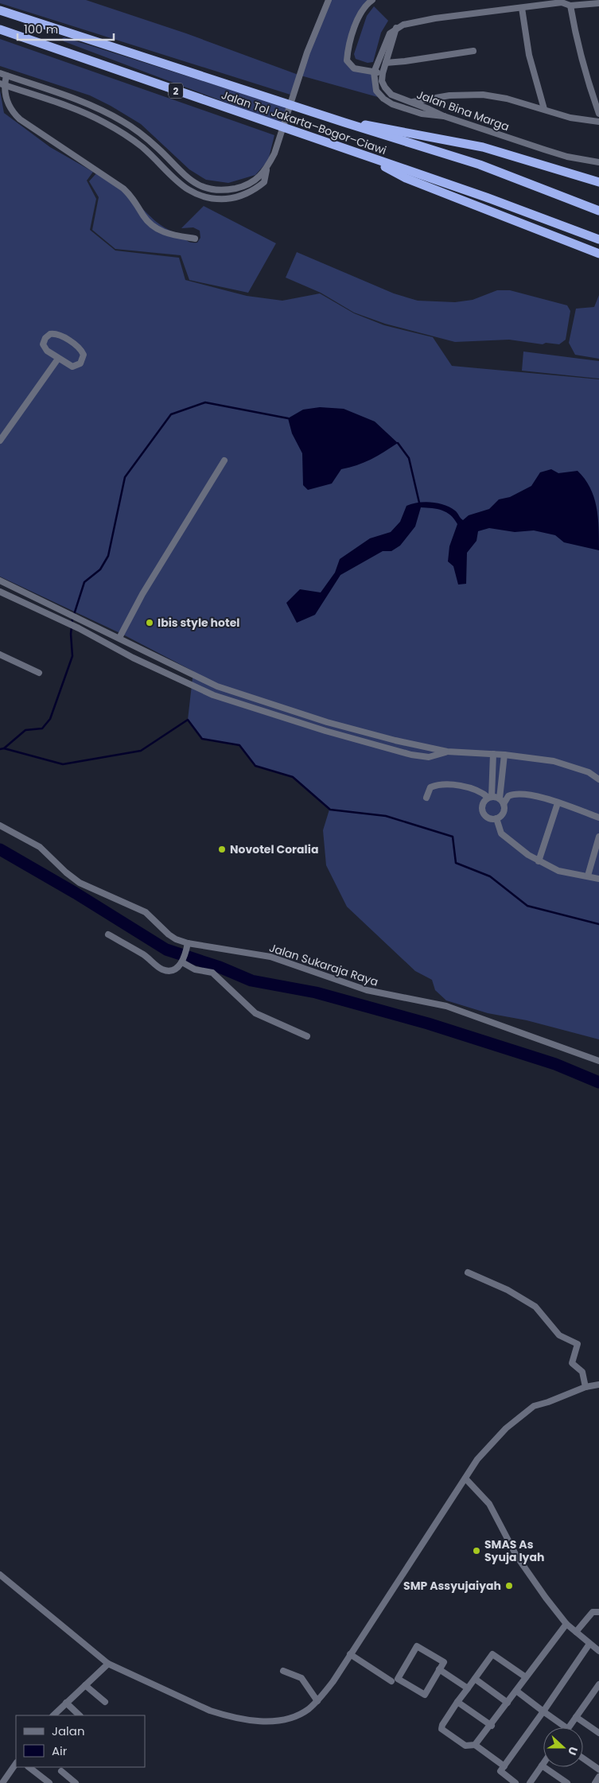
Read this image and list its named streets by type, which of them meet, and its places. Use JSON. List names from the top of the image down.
{
  "streets": {
    "highway": ["2", "Jalan Tol Jakarta–Bogor–Ciawi"],
    "street": ["Jalan Bina Marga", "Jalan Sukaraja Raya"]
  },
  "places": [
    "Ibis style hotel",
    "Novotel Coralia",
    "SMAS As Syuja Iyah",
    "SMP Assyujaiyah"
  ],
  "legend": ["Jalan", "Air"],
  "scale_bar": "100 m",
  "north": "right"
}
